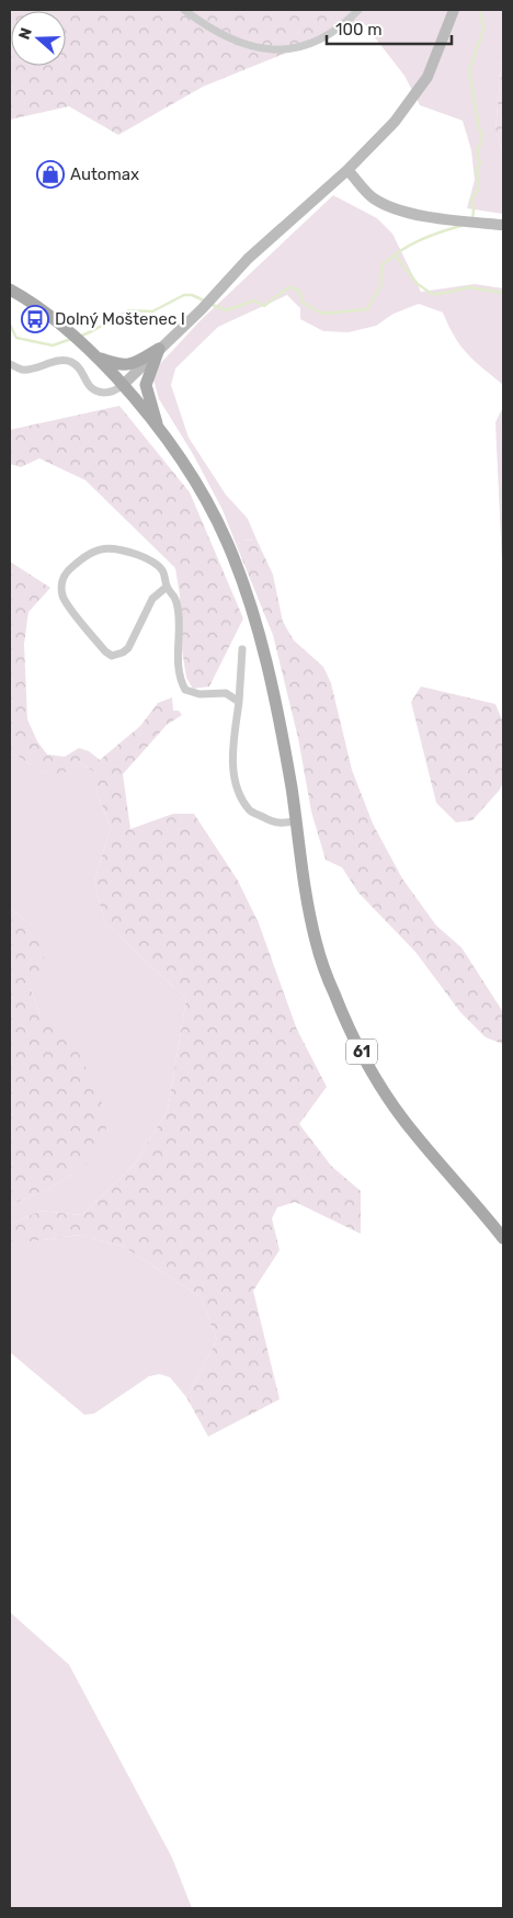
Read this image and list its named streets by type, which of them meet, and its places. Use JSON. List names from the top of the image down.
{
  "streets": {
    "main road": ["61"]
  },
  "places": {
    "shop": ["Automax"],
    "bus stop": ["Dolný Moštenec I"]
  },
  "scale_bar": "100 m",
  "north": "left"
}
